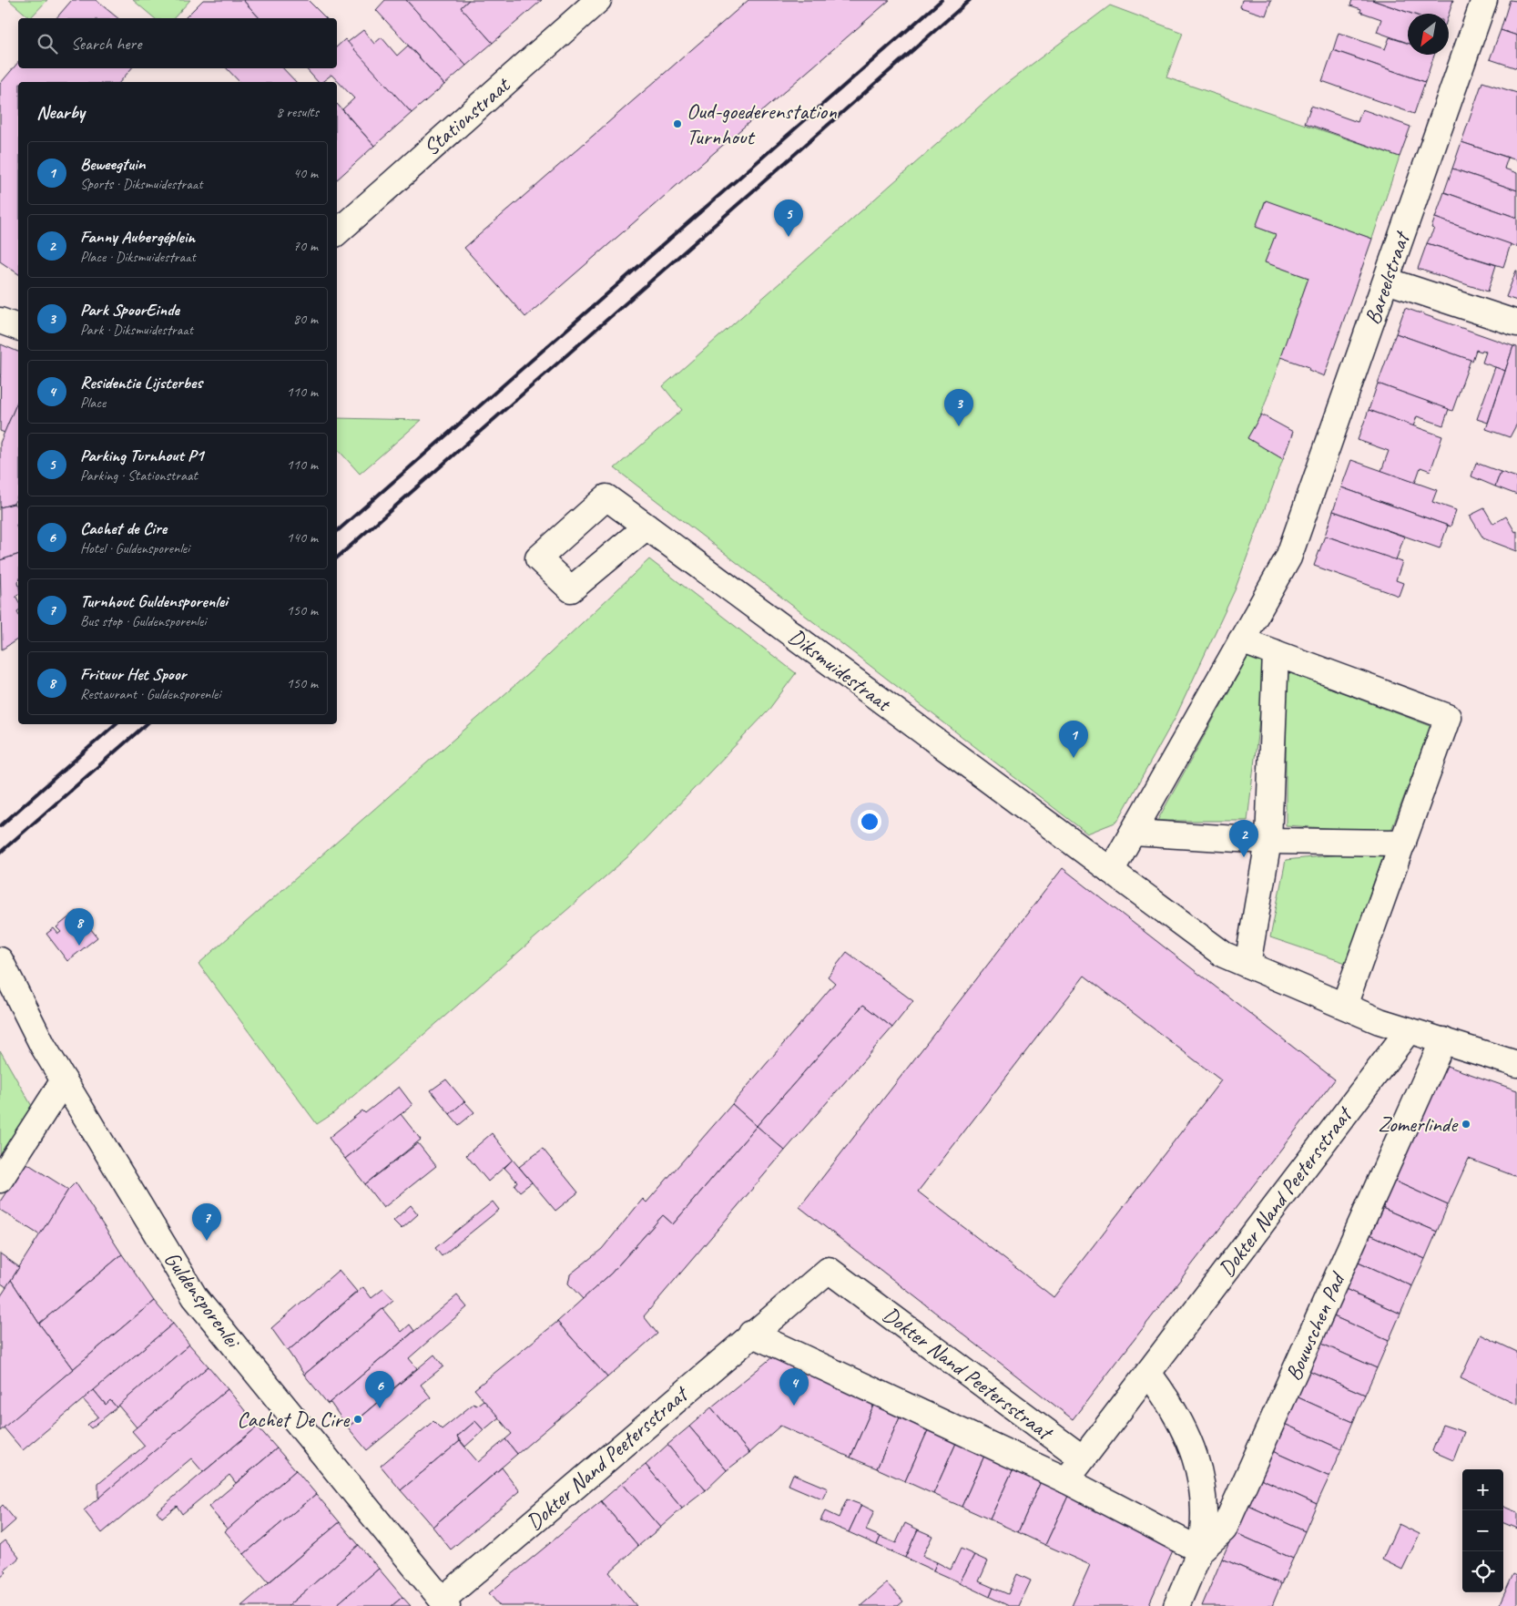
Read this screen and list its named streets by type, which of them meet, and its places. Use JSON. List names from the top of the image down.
{
  "streets": {
    "street": [
      "Stationstraat",
      "Bareelstraat",
      "Diksmuidestraat",
      "Dokter Nand Peetersstraat",
      "Guldensporenlei",
      "Bouwschen Pad"
    ]
  },
  "crossings": [
    ["Bareelstraat", "Diksmuidestraat"],
    ["Diksmuidestraat", "Dokter Nand Peetersstraat"],
    ["Dokter Nand Peetersstraat", "Guldensporenlei"]
  ],
  "places": ["Oud-goederenstation Turnhout", "Zomerlinde", "Cachet De Cire"],
  "north": "bottom left",
  "page": {
    "search": "Search here",
    "heading": ["Nearby", "8 results"],
    "list": [
      {
        "mark": "1",
        "name": "Beweegtuin",
        "note": "Sports · Diksmuidestraat",
        "value": "40 m"
      },
      {
        "mark": "2",
        "name": "Fanny Aubergéplein",
        "note": "Place · Diksmuidestraat",
        "value": "70 m"
      },
      {
        "mark": "3",
        "name": "Park SpoorEinde",
        "note": "Park · Diksmuidestraat",
        "value": "80 m"
      },
      {
        "mark": "4",
        "name": "Residentie Lijsterbes",
        "note": "Place",
        "value": "110 m"
      },
      {
        "mark": "5",
        "name": "Parking Turnhout P1",
        "note": "Parking · Stationstraat",
        "value": "110 m"
      },
      {
        "mark": "6",
        "name": "Cachet de Cire",
        "note": "Hotel · Guldensporenlei",
        "value": "140 m"
      },
      {
        "mark": "7",
        "name": "Turnhout Guldensporenlei",
        "note": "Bus stop · Guldensporenlei",
        "value": "150 m"
      },
      {
        "mark": "8",
        "name": "Frituur Het Spoor",
        "note": "Restaurant · Guldensporenlei",
        "value": "150 m"
      }
    ],
    "pins": [
      "5",
      "3",
      "1",
      "2",
      "8",
      "7",
      "4",
      "6"
    ],
    "map_buttons": ["+", "−"]
  }
}
